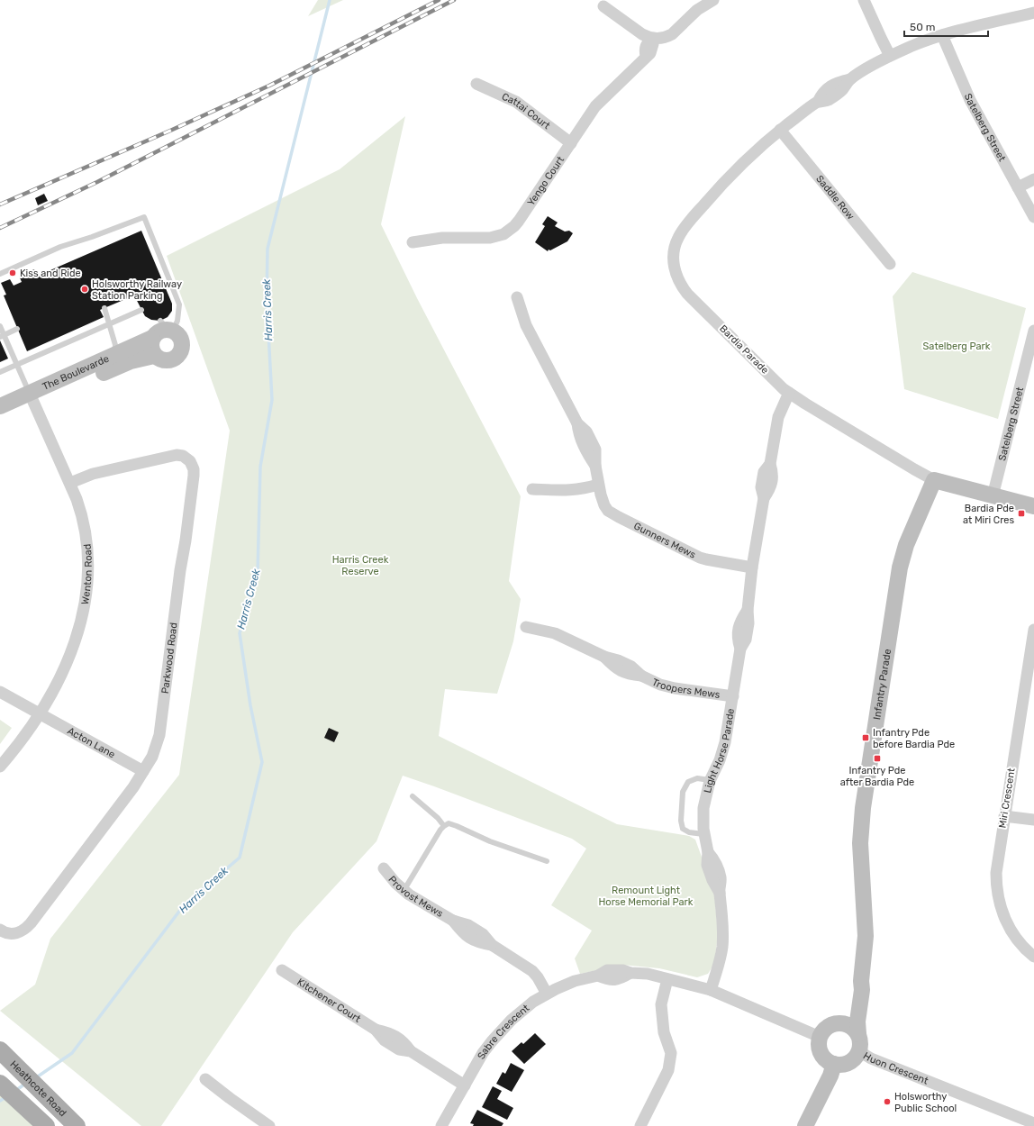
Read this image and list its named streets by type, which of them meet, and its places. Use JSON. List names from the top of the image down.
{
  "streets": {
    "main road": ["Heathcote Road"],
    "street": [
      "Cattai Court",
      "Satelberg Street",
      "Yengo Court",
      "Saddle Row",
      "Bardia Parade",
      "The Boulevarde",
      "Gunners Mews",
      "Wenton Road",
      "Parkwood Road",
      "Infantry Parade",
      "Troopers Mews",
      "Acton Lane",
      "Light Horse Parade",
      "Miri Crescent",
      "Provost Mews",
      "Kitchener Court",
      "Sabre Crescent",
      "Huon Crescent"
    ]
  },
  "crossings": [
    ["Cattai Court", "Yengo Court"],
    ["Satelberg Street", "Bardia Parade"],
    ["Saddle Row", "Bardia Parade"],
    ["Bardia Parade", "Infantry Parade"],
    ["Bardia Parade", "Light Horse Parade"],
    ["The Boulevarde", "Wenton Road"],
    ["Gunners Mews", "Light Horse Parade"],
    ["Wenton Road", "Parkwood Road"],
    ["Wenton Road", "Acton Lane"],
    ["Parkwood Road", "Acton Lane"],
    ["Infantry Parade", "Sabre Crescent"],
    ["Infantry Parade", "Huon Crescent"],
    ["Troopers Mews", "Light Horse Parade"],
    ["Light Horse Parade", "Sabre Crescent"],
    ["Provost Mews", "Sabre Crescent"],
    ["Kitchener Court", "Sabre Crescent"],
    ["Sabre Crescent", "Huon Crescent"]
  ],
  "water": ["Harris Creek"],
  "parks": ["Satelberg Park", "Harris Creek Reserve", "Remount Light Horse Memorial Park"],
  "places": {
    "other": ["Kiss and Ride", "Holsworthy Railway Station Parking", "Holsworthy Public School"],
    "transit": ["Bardia Pde at Miri Cres", "Infantry Pde before Bardia Pde", "Infantry Pde after Bardia Pde"]
  },
  "scale_bar": "50 m"
}
